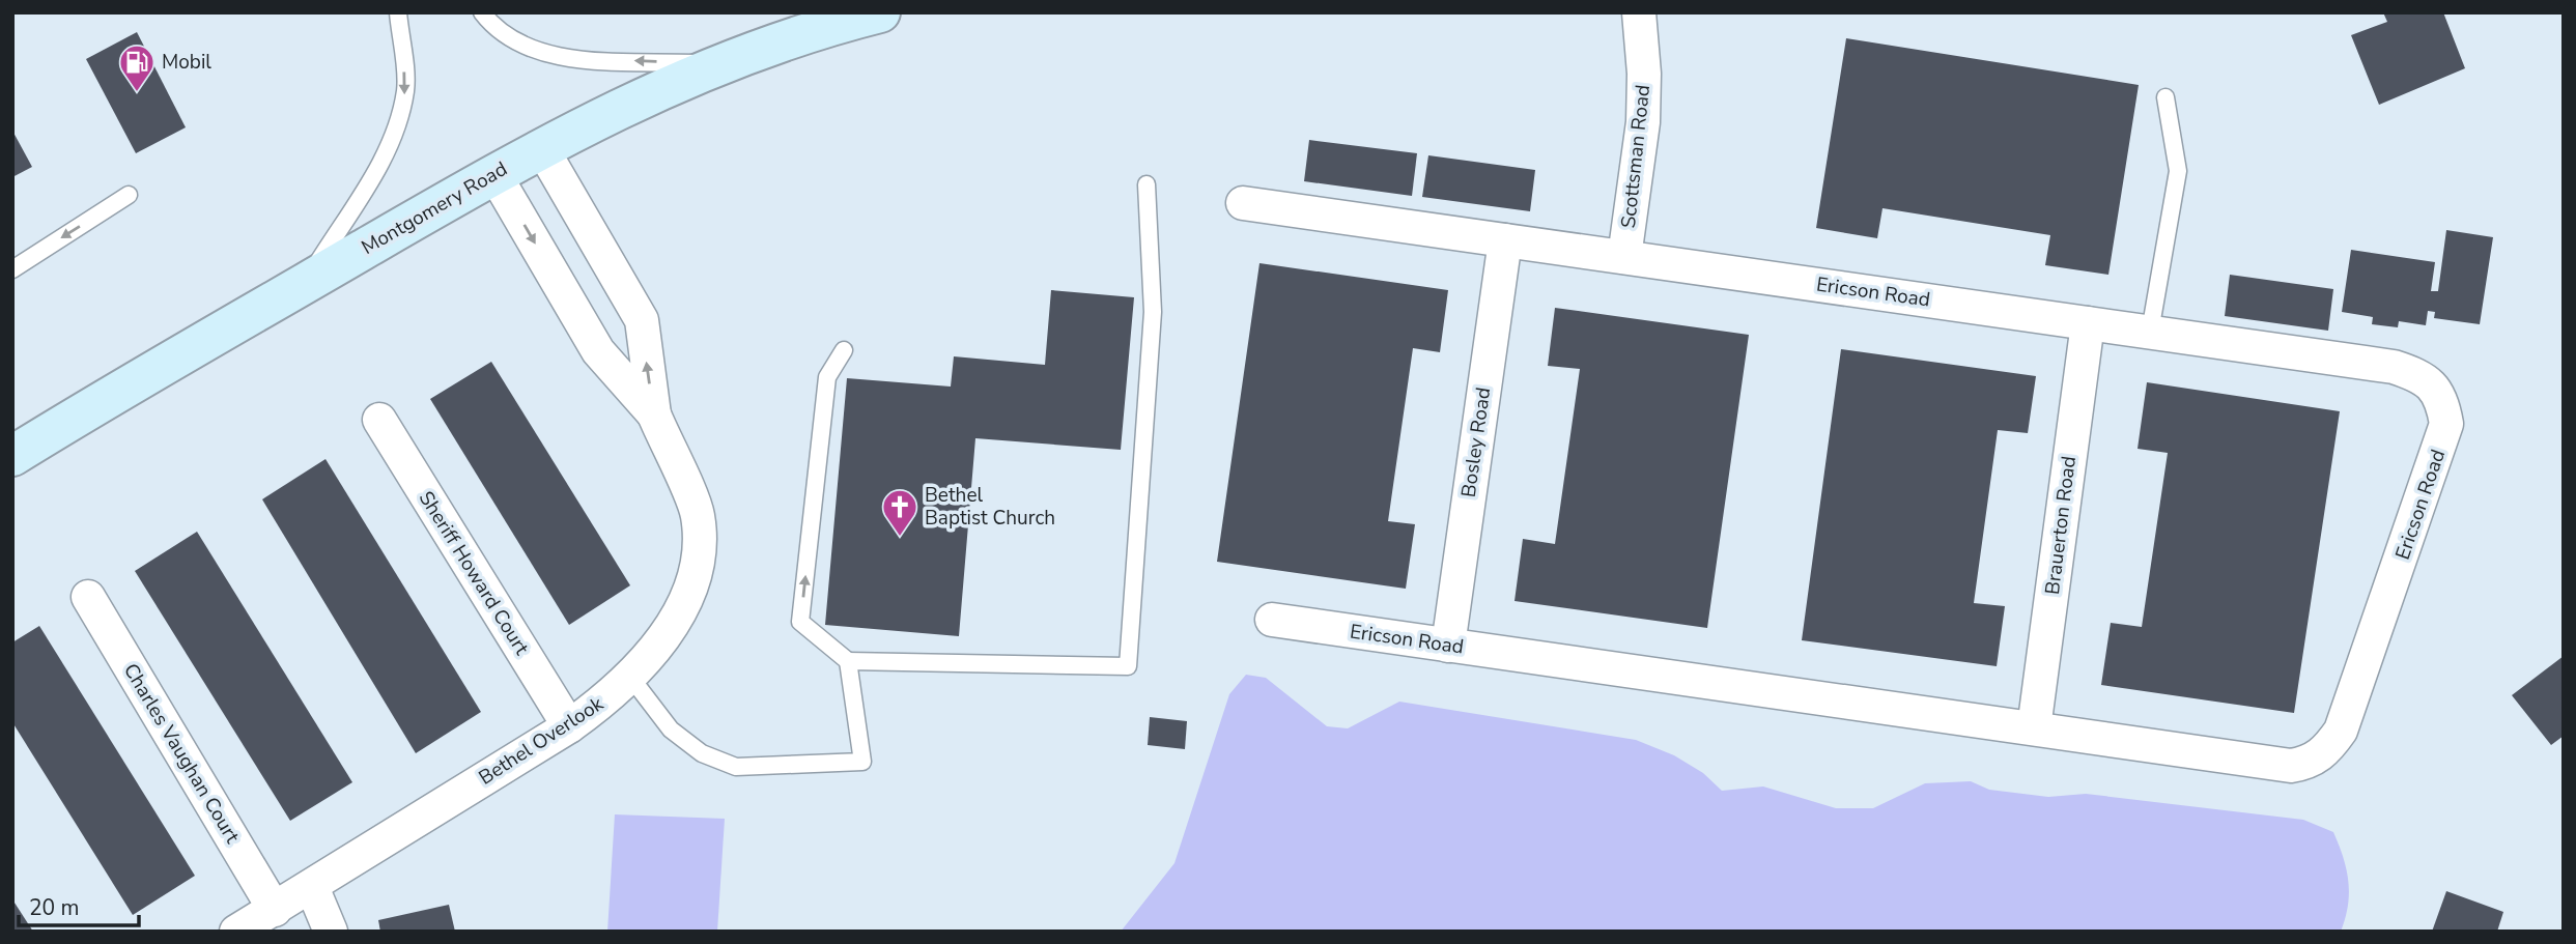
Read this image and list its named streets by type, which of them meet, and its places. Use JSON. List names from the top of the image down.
{
  "streets": {
    "main road": ["Montgomery Road"],
    "street": [
      "Scottsman Road",
      "Ericson Road",
      "Bosley Road",
      "Brauerton Road",
      "Sheriff Howard Court",
      "Bethel Overlook",
      "Charles Vaughan Court"
    ]
  },
  "crossings": [
    ["Scottsman Road", "Ericson Road"],
    ["Montgomery Road", "Bethel Overlook"],
    ["Ericson Road", "Bosley Road"],
    ["Ericson Road", "Brauerton Road"],
    ["Sheriff Howard Court", "Bethel Overlook"],
    ["Bethel Overlook", "Charles Vaughan Court"]
  ],
  "places": {
    "fuel station": ["Mobil"],
    "church": ["Bethel Baptist Church"]
  },
  "scale_bar": "20 m"
}
